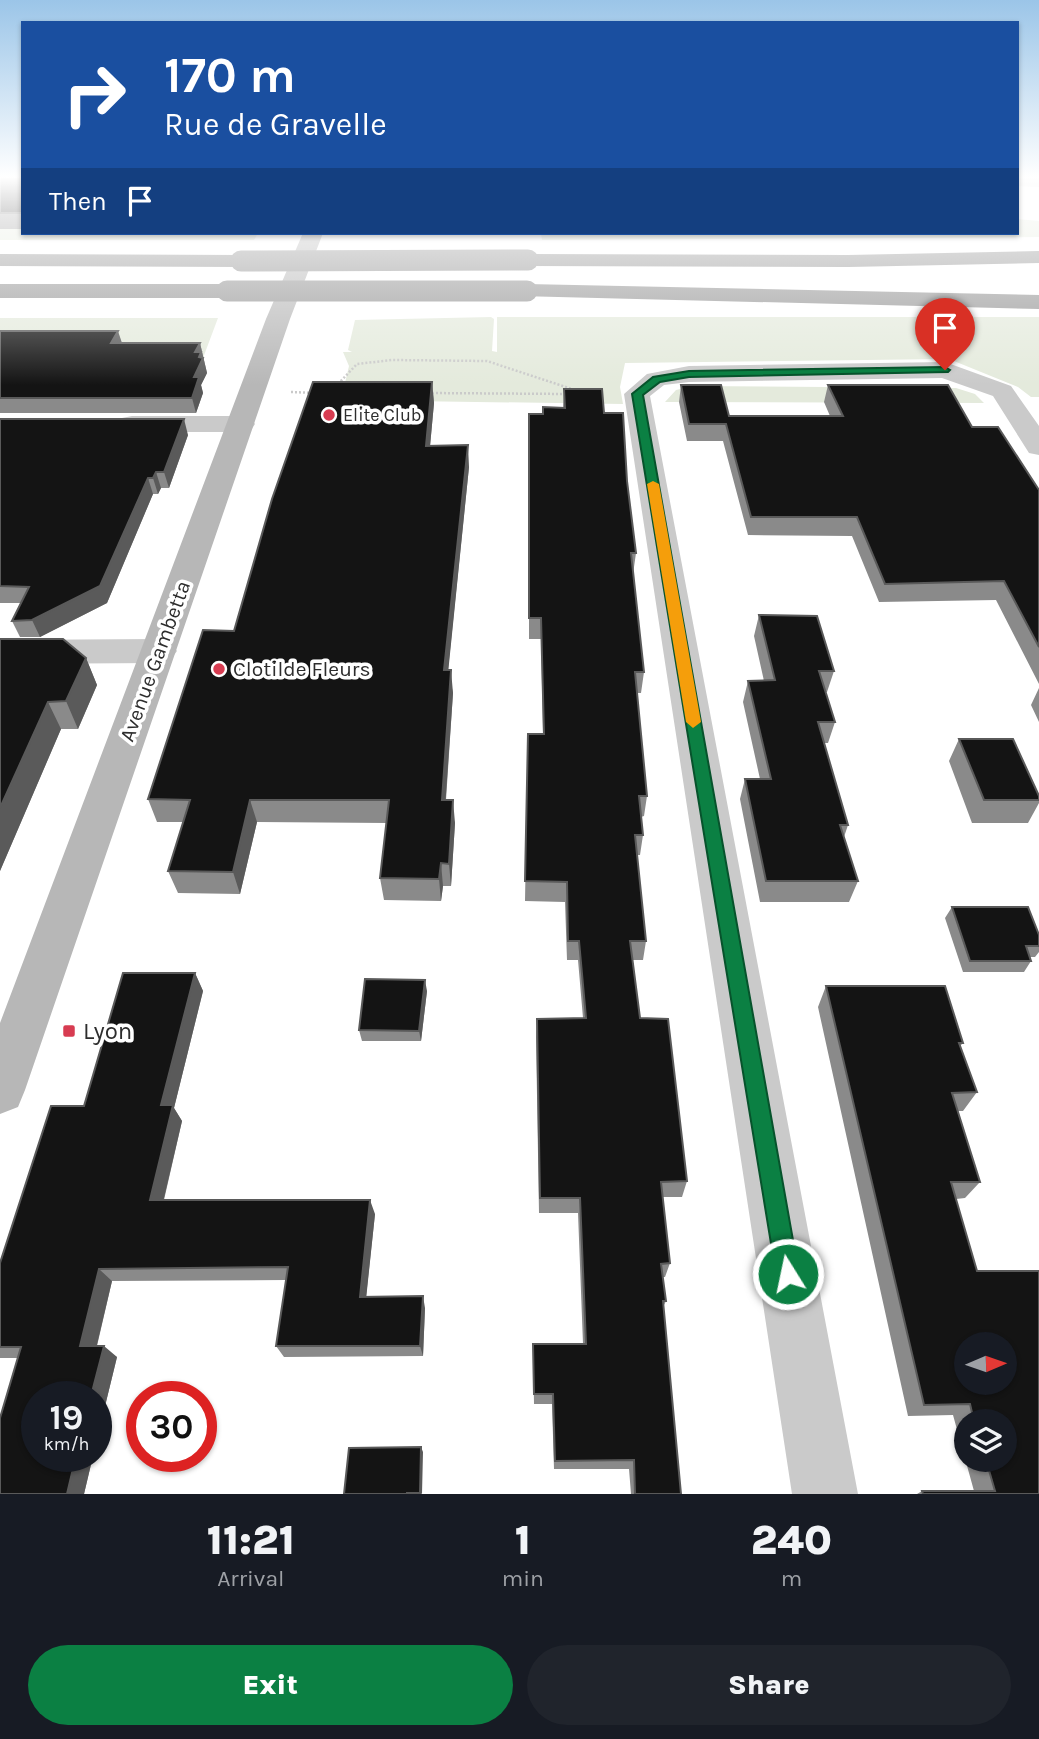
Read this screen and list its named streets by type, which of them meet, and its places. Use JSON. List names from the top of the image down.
{
  "streets": {
    "street": ["Avenue Gambetta"]
  },
  "places": {
    "other": ["Elite Club", "Clotilde Fleurs"],
    "transit": ["Lyon"]
  },
  "north": "right",
  "page": {
    "turn": ["170 m", "Rue de Gravelle"],
    "then": "Then",
    "speed": "19 km/h",
    "limit": "30",
    "eta": [
      "11:21",
      "Arrival",
      "1",
      "min",
      "240",
      "m"
    ],
    "buttons": ["Exit", "Share"]
  }
}
